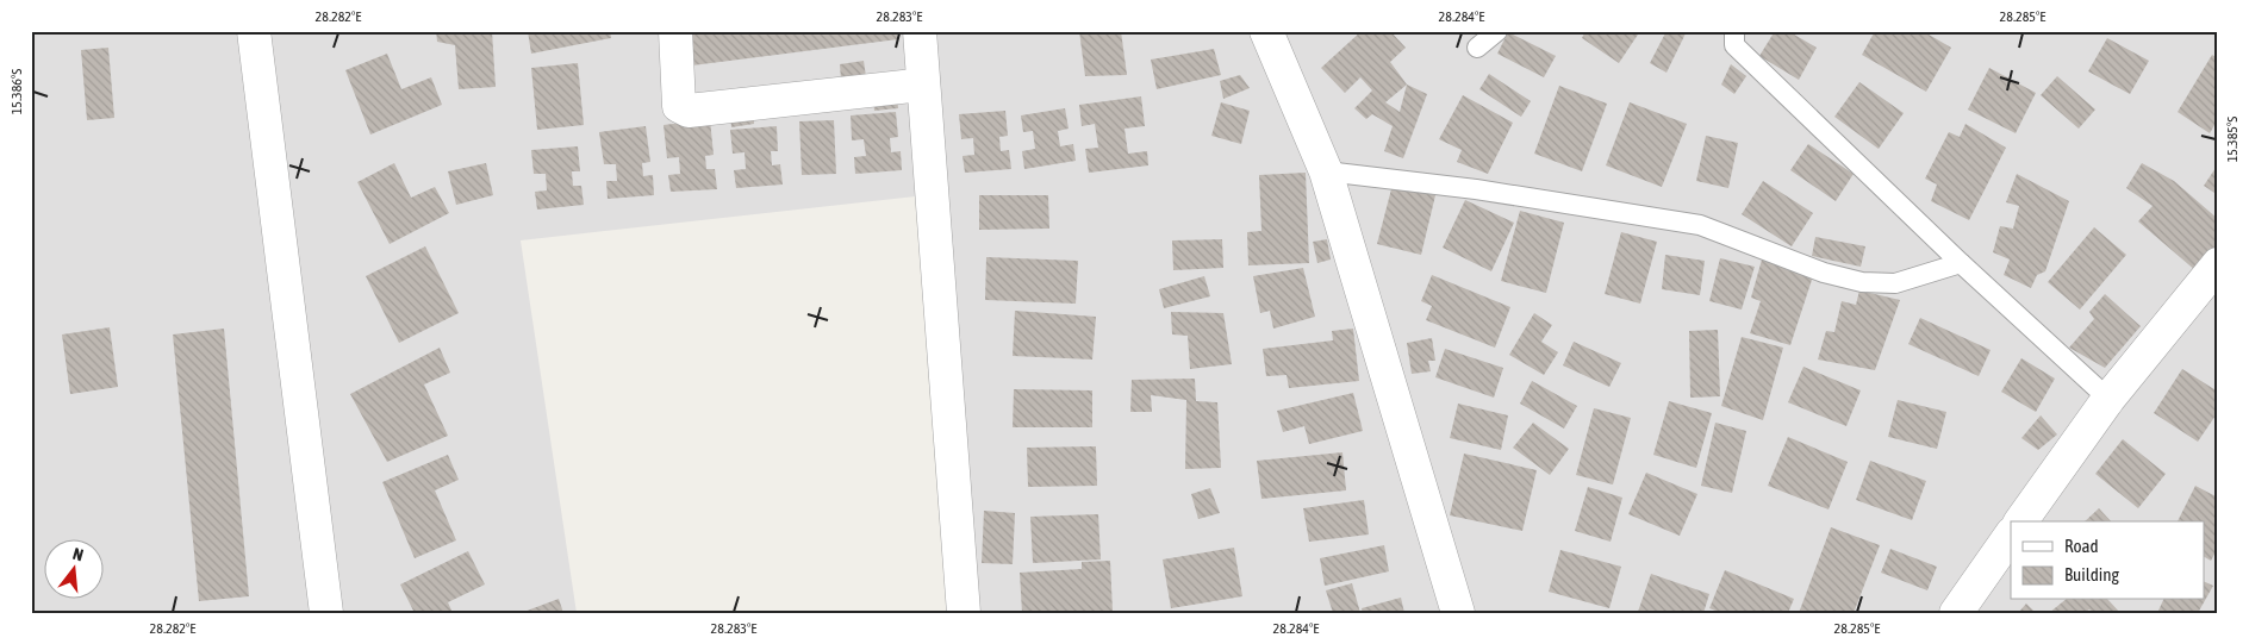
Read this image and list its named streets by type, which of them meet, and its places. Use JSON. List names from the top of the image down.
{
  "legend": ["Road", "Building"],
  "north": "top",
  "coordinates": [
    "28.282°E",
    "28.283°E",
    "28.284°E",
    "28.285°E",
    "15.386°S",
    "15.385°S"
  ]
}
